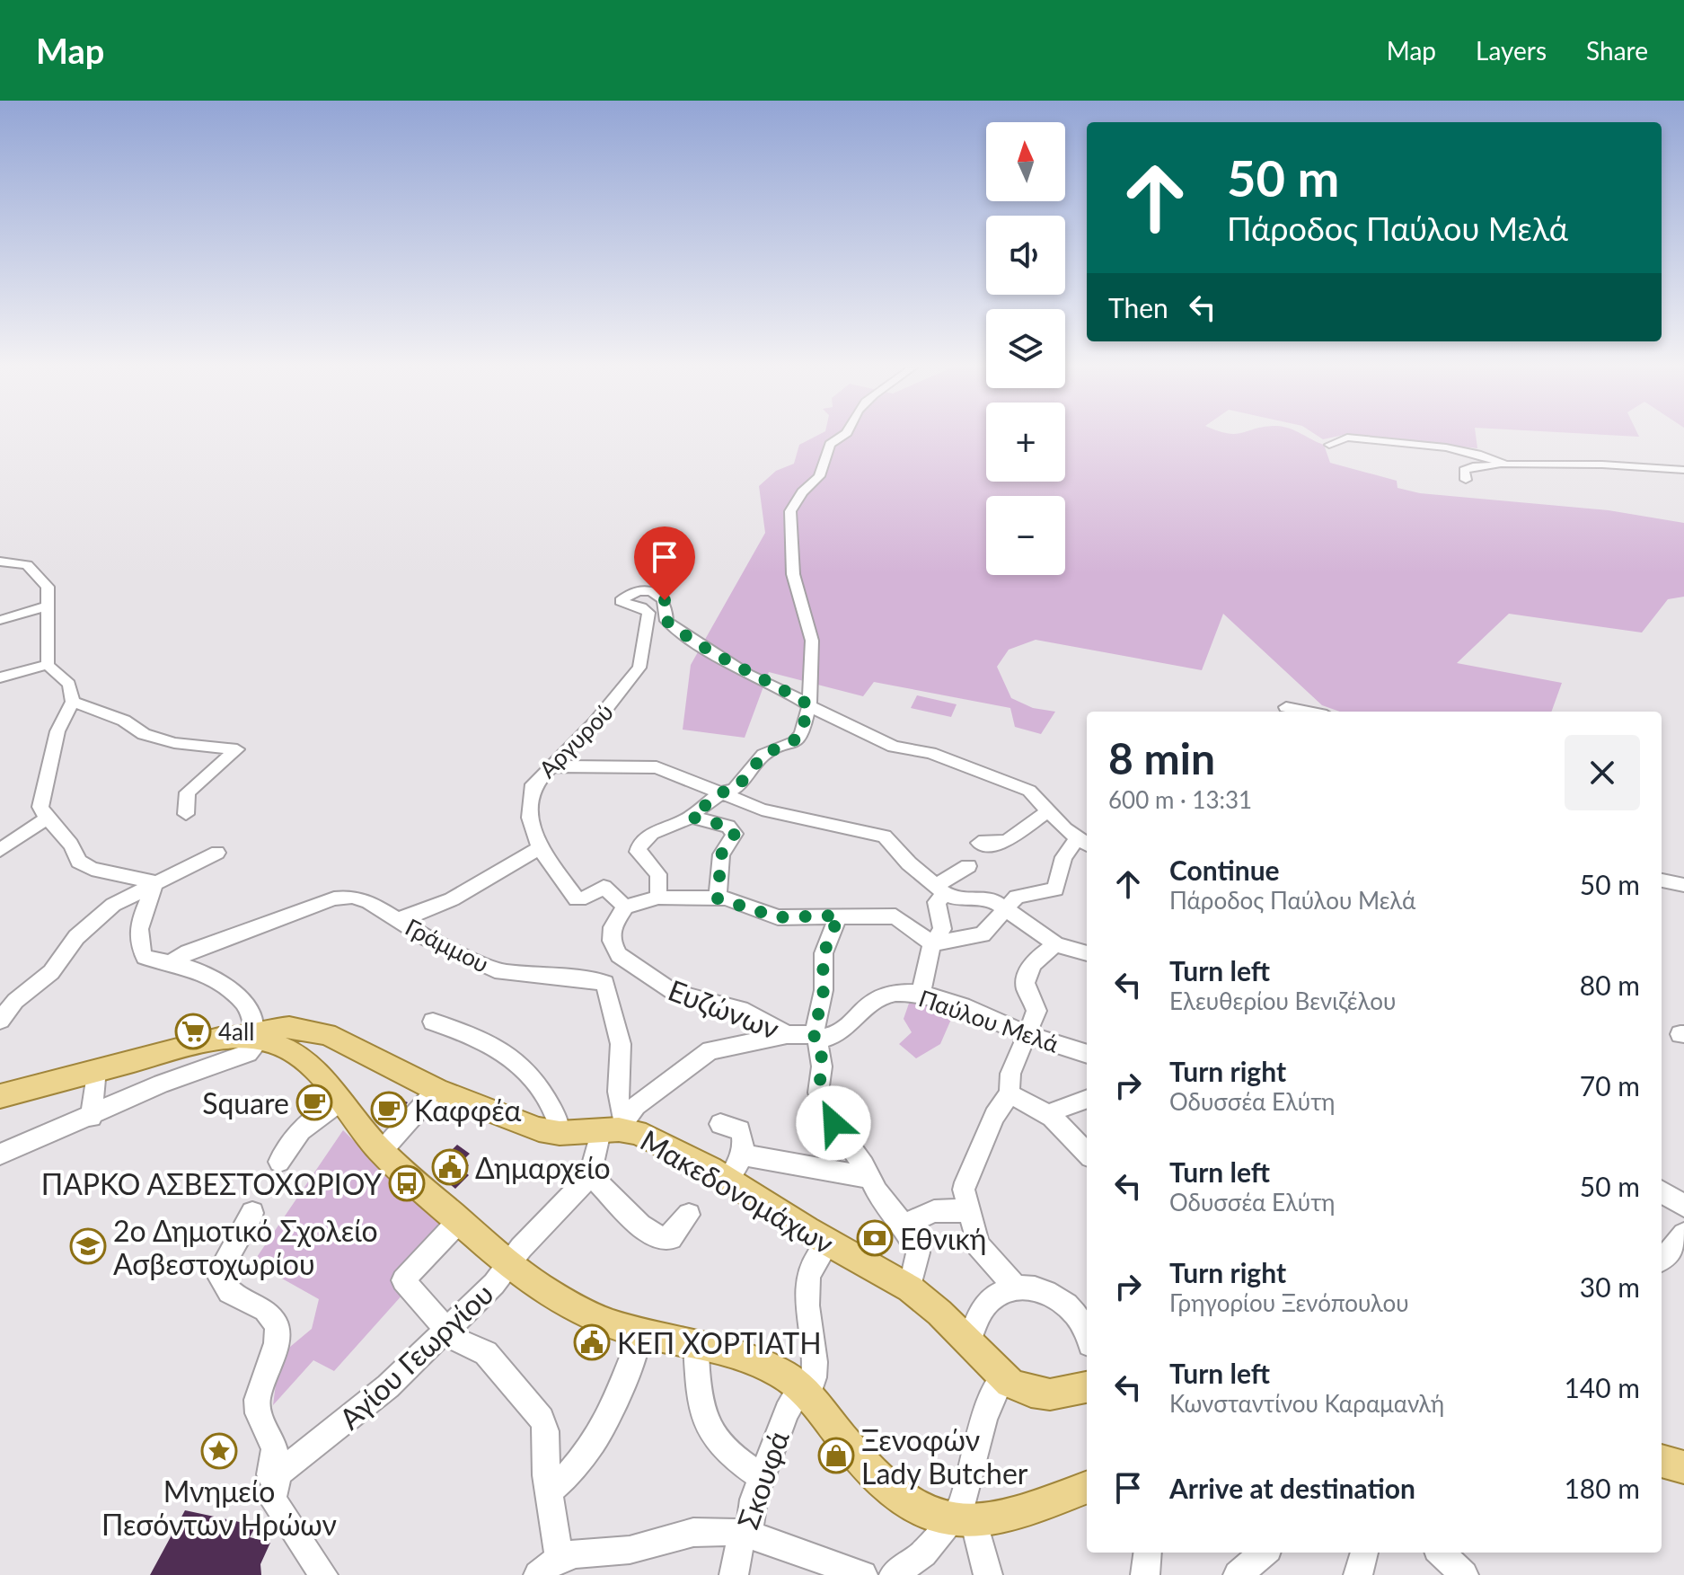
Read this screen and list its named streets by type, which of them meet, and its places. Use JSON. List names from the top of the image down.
{
  "streets": {
    "main road": ["Μακεδονομάχων"],
    "street": [
      "Αργυρού",
      "Γράμμου",
      "Ευζώνων",
      "Παύλου Μελά",
      "Αγίου Γεωργίου",
      "Σκουφά"
    ]
  },
  "crossings": [
    ["Γράμμου", "Μακεδονομάχων"],
    ["Ευζώνων", "Παύλου Μελά"],
    ["Μακεδονομάχων", "Σκουφά"]
  ],
  "places": {
    "supermarket": ["4all"],
    "cafe": ["Square", "Καφφέα"],
    "public building": ["Δημαρχείο", "ΚΕΠ ΧΟΡΤΙΑΤΗ"],
    "bus stop": ["ΠΑΡΚΟ ΑΣΒΕΣΤΟΧΩΡΙΟΥ"],
    "bank": ["Εθνική"],
    "school or university": ["2ο Δημοτικό Σχολείο Ασβεστοχωρίου"],
    "place": ["Μνημείο Πεσόντων Ηρώων"],
    "shop": ["Ξενοφών Lady Butcher"]
  },
  "north": "top",
  "page": {
    "header": "Map",
    "nav": ["Map", "Layers", "Share"],
    "map_buttons": ["+", "−"],
    "turn": ["50 m", "Πάροδος Παύλου Μελά"],
    "then": "Then",
    "heading": ["8 min", "600 m · 13:31"],
    "list": [
      {
        "name": "Continue",
        "note": "Πάροδος Παύλου Μελά",
        "value": "50 m"
      },
      {
        "name": "Turn left",
        "note": "Ελευθερίου Βενιζέλου",
        "value": "80 m"
      },
      {
        "name": "Turn right",
        "note": "Οδυσσέα Ελύτη",
        "value": "70 m"
      },
      {
        "name": "Turn left",
        "note": "Οδυσσέα Ελύτη",
        "value": "50 m"
      },
      {
        "name": "Turn right",
        "note": "Γρηγορίου Ξενόπουλου",
        "value": "30 m"
      },
      {
        "name": "Turn left",
        "note": "Κωνσταντίνου Καραμανλή",
        "value": "140 m"
      },
      {
        "name": "Arrive at destination",
        "value": "180 m"
      }
    ]
  }
}
